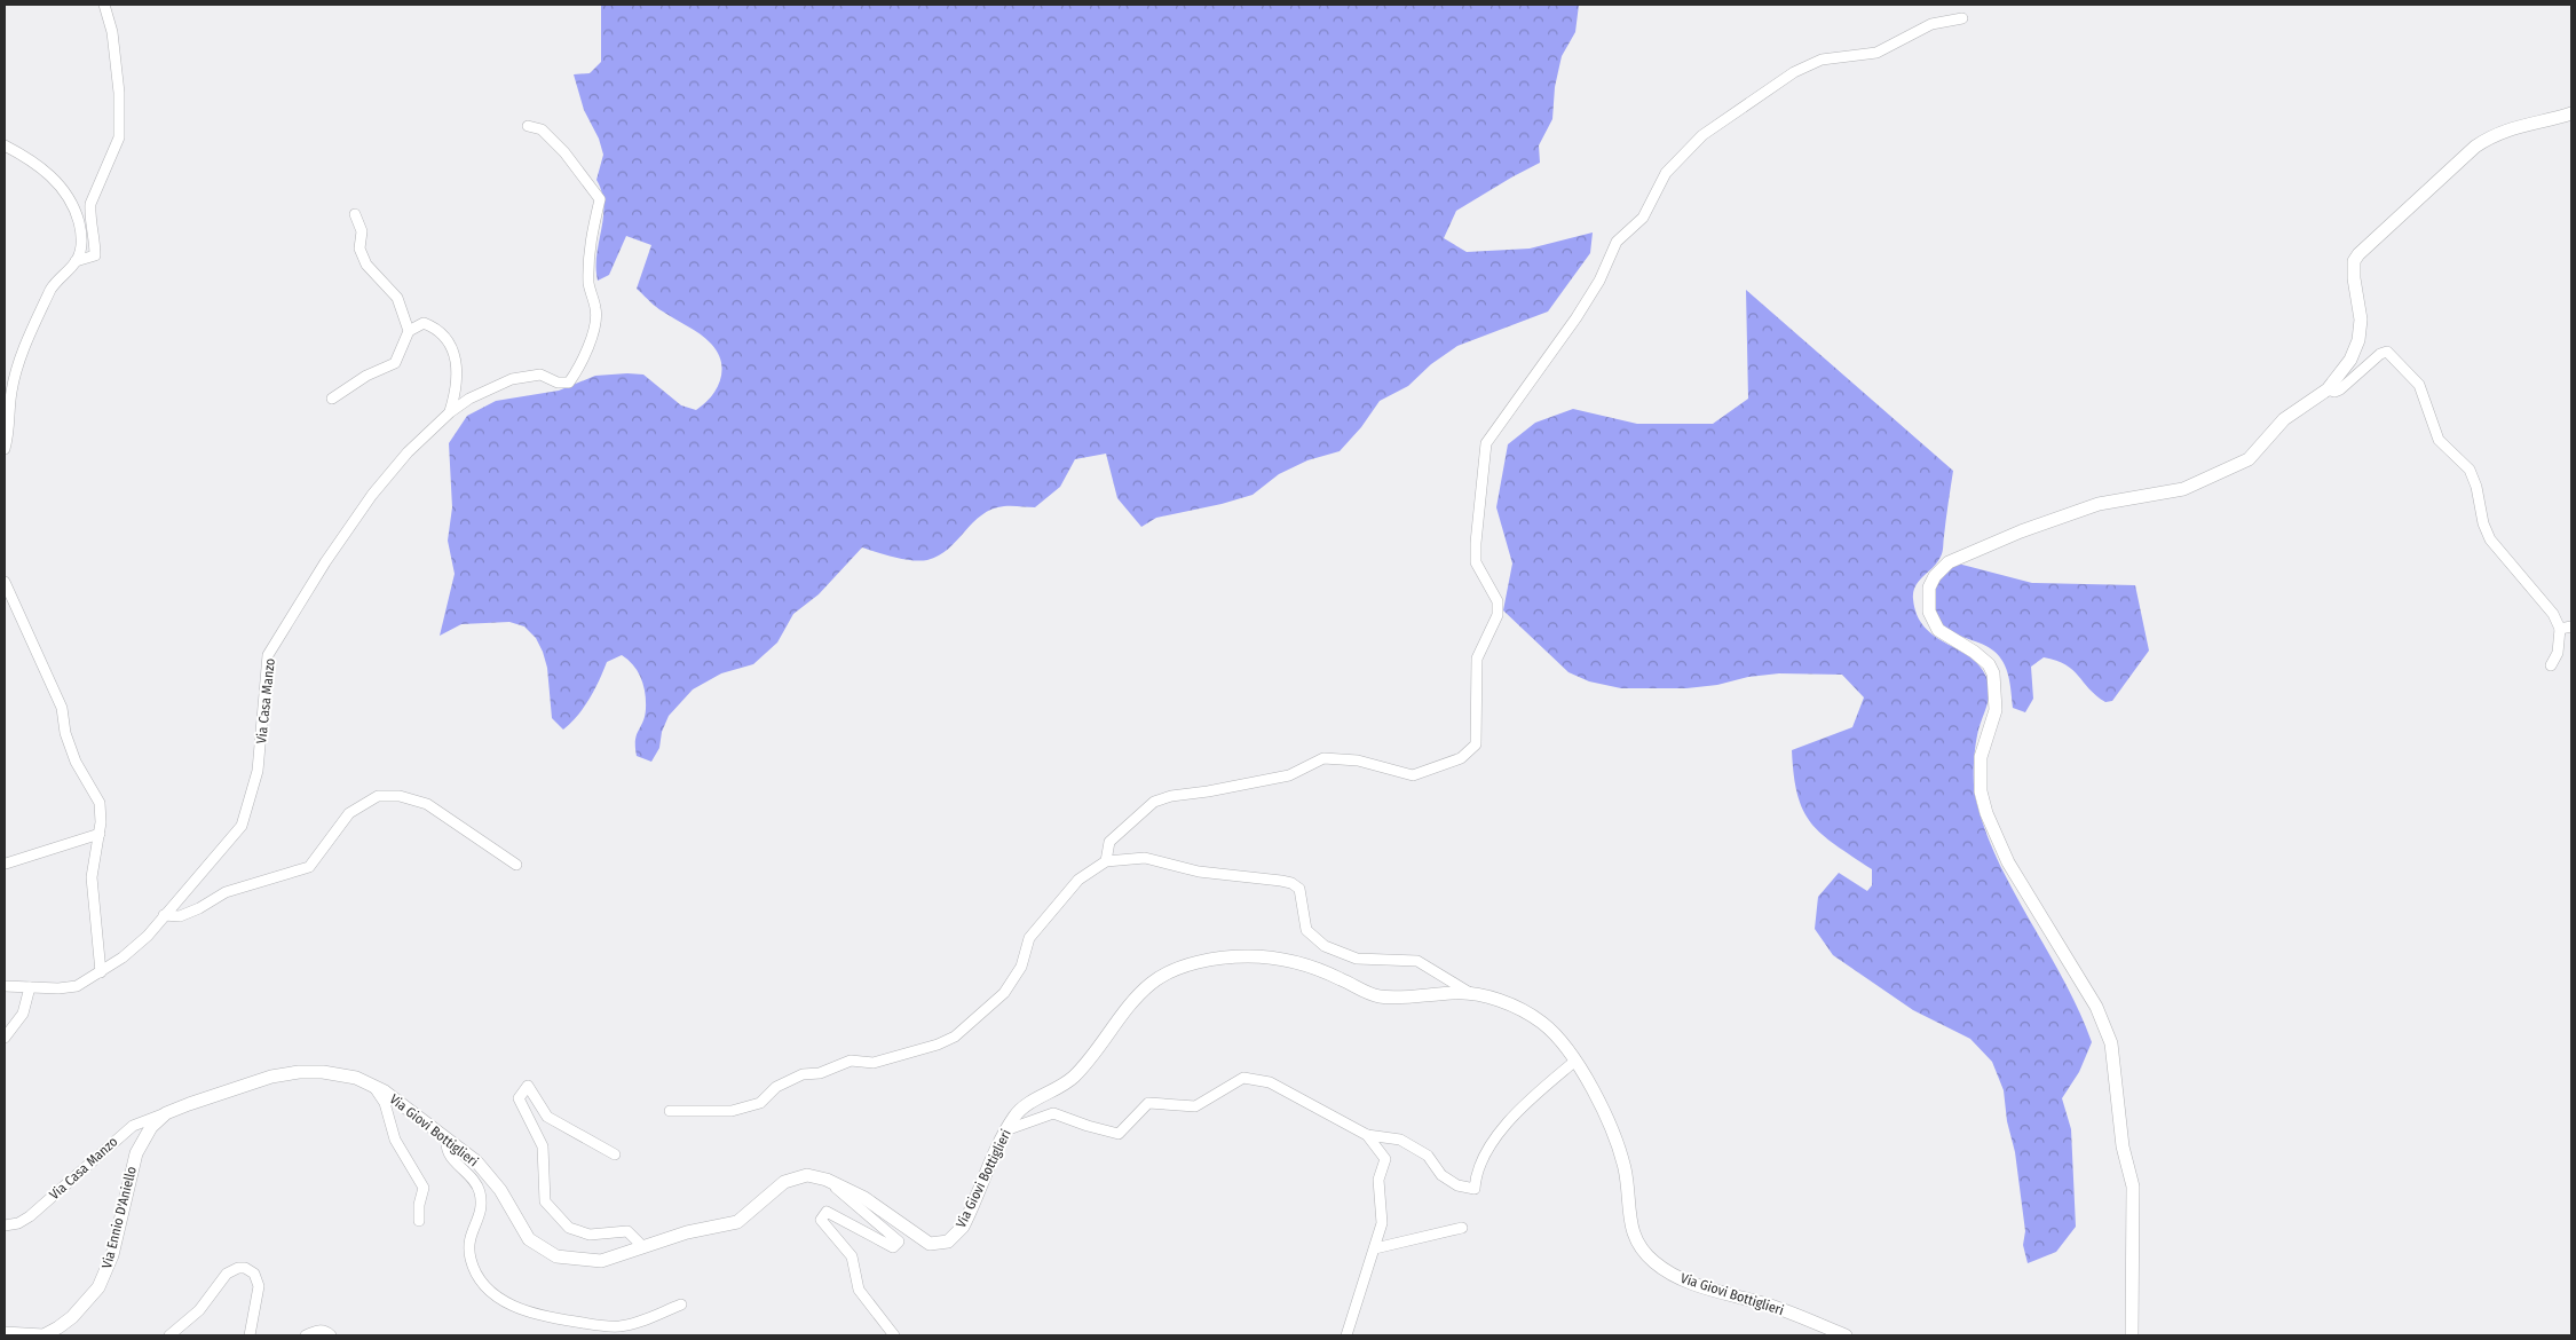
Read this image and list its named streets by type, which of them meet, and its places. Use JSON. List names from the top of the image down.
{
  "streets": {
    "street": ["Via Casa Manzo", "Via Giovi Bottiglieri", "Via Ennio D'Aniello"]
  },
  "crossings": [
    ["Via Casa Manzo", "Via Giovi Bottiglieri"],
    ["Via Casa Manzo", "Via Ennio D'Aniello"],
    ["Via Giovi Bottiglieri", "Via Ennio D'Aniello"]
  ]
}
